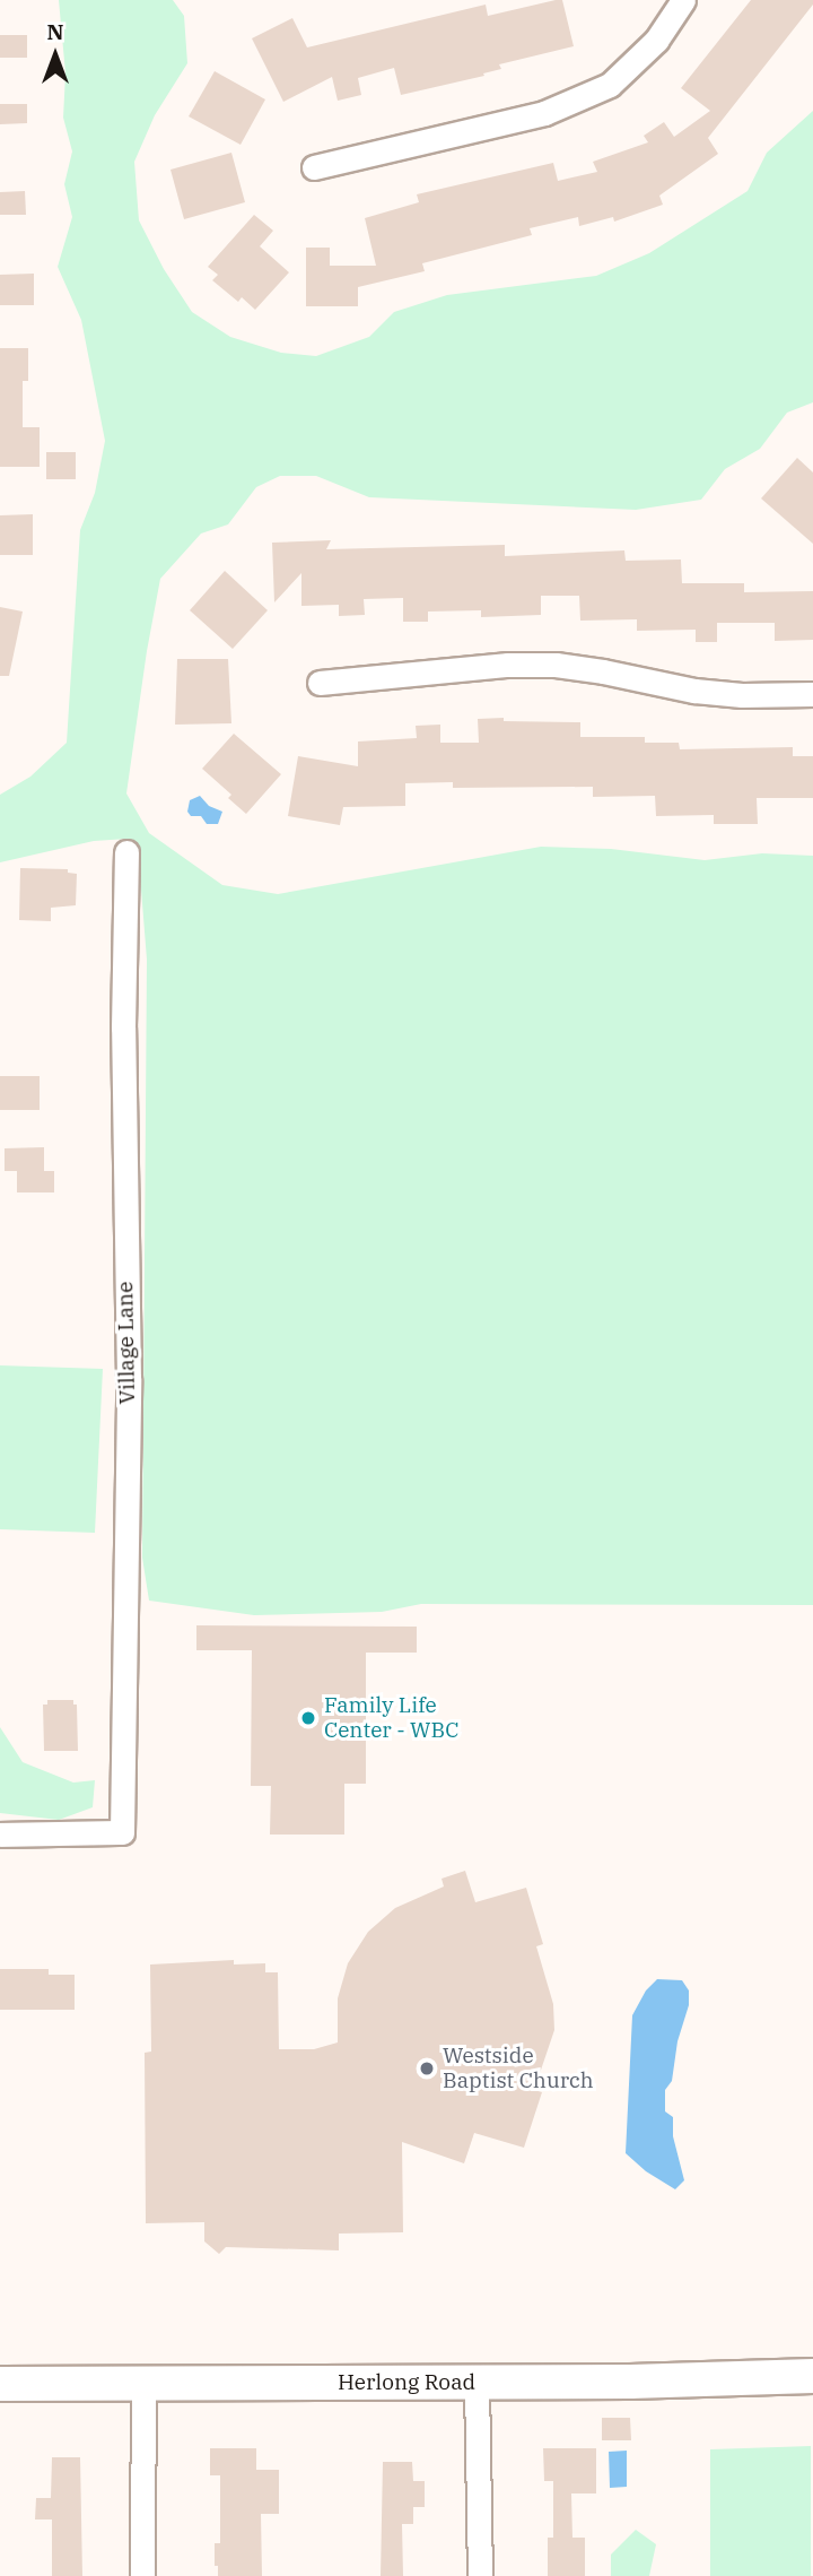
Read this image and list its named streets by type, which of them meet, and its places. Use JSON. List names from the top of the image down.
{
  "streets": {
    "street": ["Village Lane", "Herlong Road"]
  },
  "places": ["Family Life Center - WBC", "Westside Baptist Church"],
  "north": "top"
}
